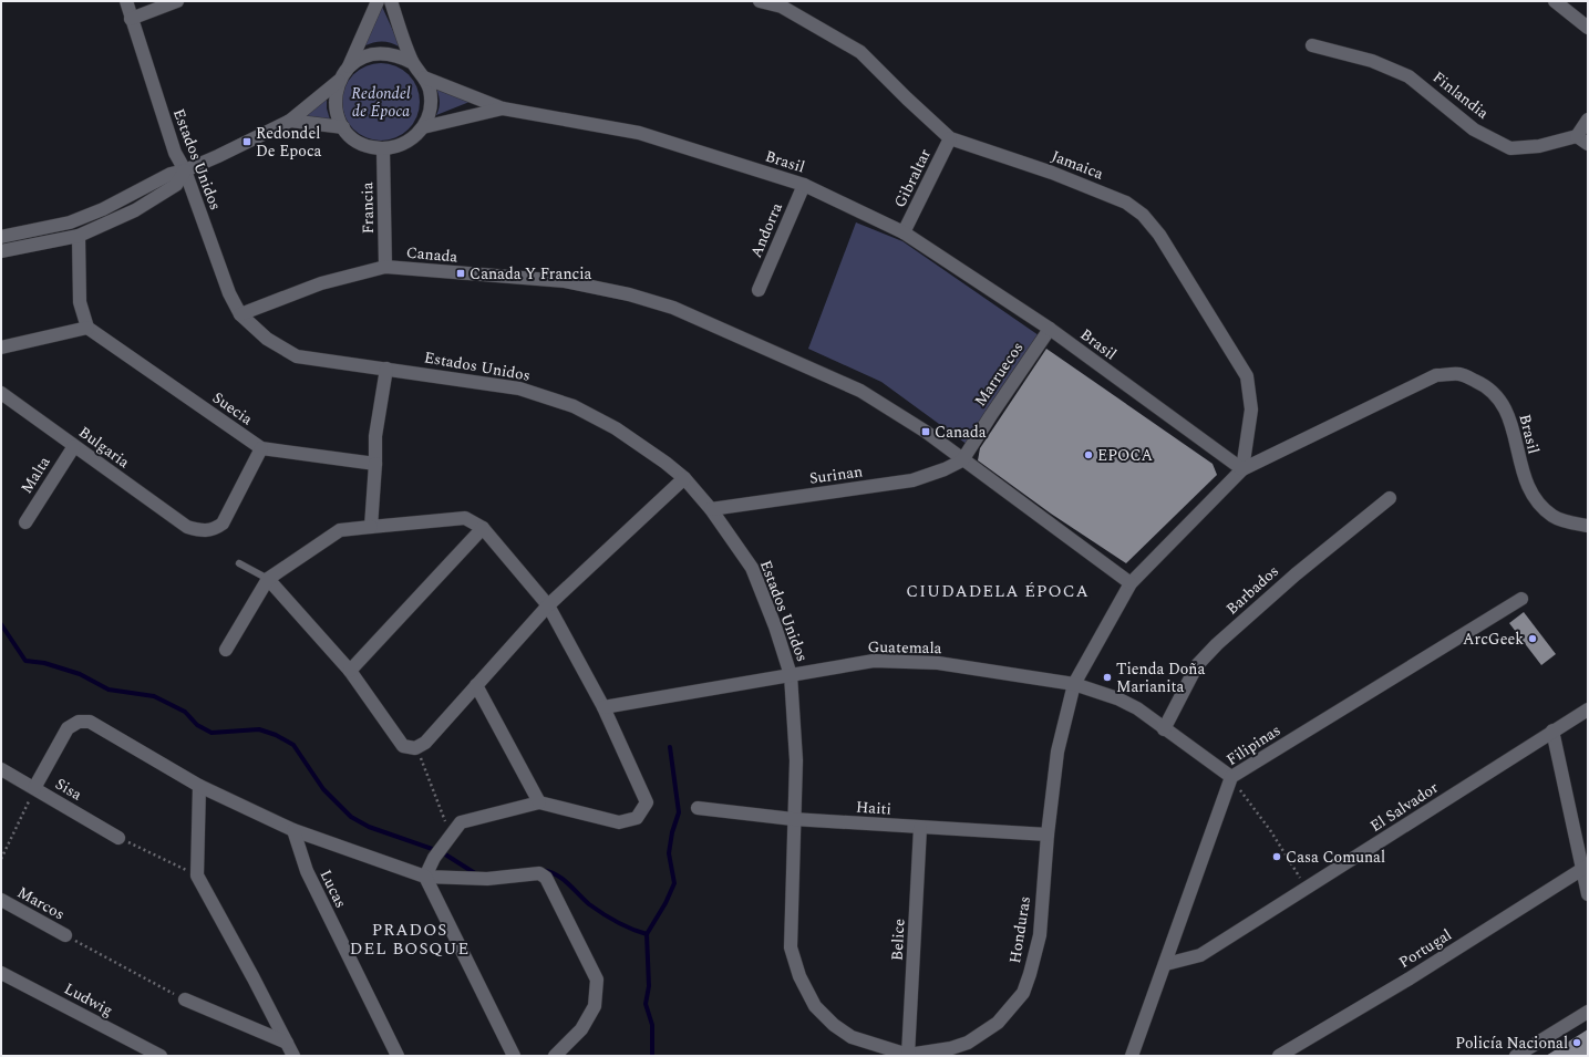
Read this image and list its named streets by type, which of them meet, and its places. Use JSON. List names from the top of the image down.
{
  "streets": {
    "street": [
      "Finlandia",
      "Estados Unidos",
      "Brasil",
      "Jamaica",
      "Gibraltar",
      "Francia",
      "Andorra",
      "Canada",
      "Marruecos",
      "Suecia",
      "Bulgaria",
      "Malta",
      "Surinan",
      "Barbados",
      "Guatemala",
      "Filipinas",
      "Sisa",
      "El Salvador",
      "Haiti",
      "Lucas",
      "Marcos",
      "Honduras",
      "Belice",
      "Portugal",
      "Ludwig"
    ]
  },
  "crossings": [
    ["Estados Unidos", "Canada"],
    ["Estados Unidos", "Surinan"],
    ["Estados Unidos", "Guatemala"],
    ["Estados Unidos", "Haiti"],
    ["Estados Unidos", "Honduras"],
    ["Brasil", "Jamaica"],
    ["Brasil", "Gibraltar"],
    ["Brasil", "Francia"],
    ["Brasil", "Andorra"],
    ["Brasil", "Marruecos"],
    ["Brasil", "Honduras"],
    ["Jamaica", "Gibraltar"],
    ["Jamaica", "Honduras"],
    ["Francia", "Canada"],
    ["Canada", "Marruecos"],
    ["Canada", "Surinan"],
    ["Canada", "Honduras"],
    ["Marruecos", "Surinan"],
    ["Suecia", "Bulgaria"],
    ["Bulgaria", "Malta"],
    ["Barbados", "Guatemala"],
    ["Guatemala", "Filipinas"],
    ["Guatemala", "Honduras"],
    ["Filipinas", "El Salvador"],
    ["Haiti", "Honduras"],
    ["Haiti", "Belice"],
    ["Honduras", "Belice"]
  ],
  "districts": ["CIUDADELA ÉPOCA", "PRADOS DEL BOSQUE"],
  "parks": ["Redondel de Época"],
  "places": {
    "transit": ["Redondel De Epoca", "Canada Y Francia", "Canada"],
    "other": [
      "EPOCA",
      "ArcGeek",
      "Tienda Doña Marianita",
      "Casa Comunal",
      "Policía Nacional"
    ]
  }
}
